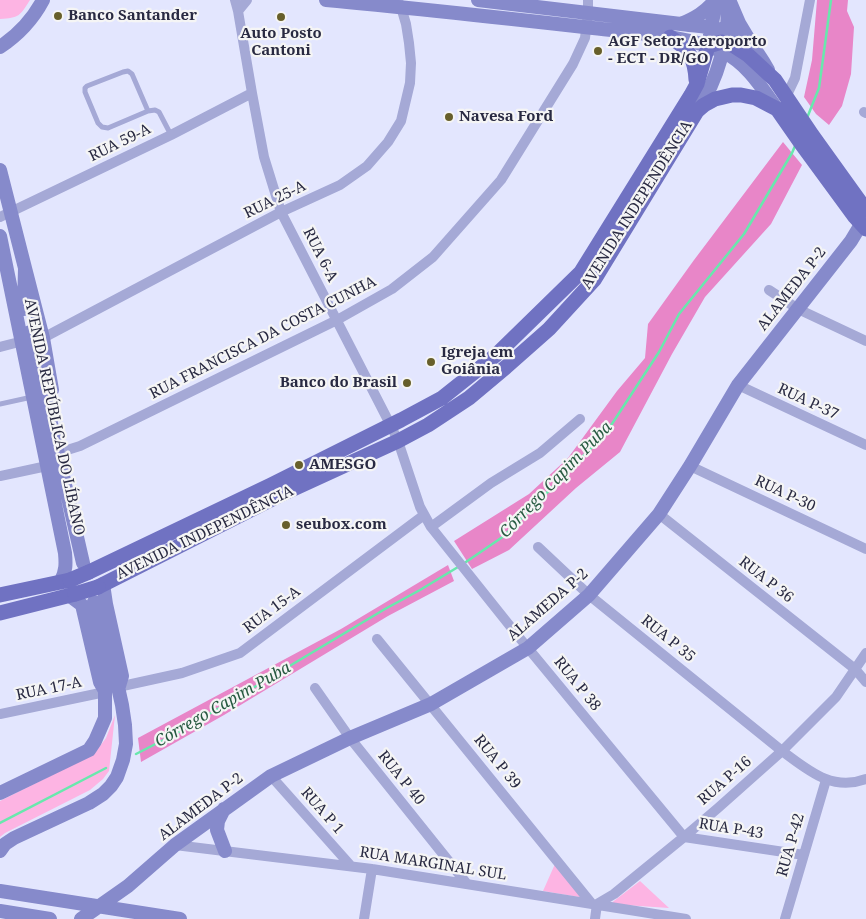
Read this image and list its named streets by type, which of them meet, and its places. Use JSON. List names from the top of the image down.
{
  "streets": {
    "main road": ["AVENIDA INDEPENDÊNCIA", "ALAMEDA P-2", "AVENIDA REPÚBLICA DO LÍBANO"],
    "street": [
      "RUA 59-A",
      "RUA 25-A",
      "RUA 6-A",
      "RUA FRANCISCA DA COSTA CUNHA",
      "RUA P-37",
      "RUA P-30",
      "RUA P 36",
      "RUA 15-A",
      "RUA P 35",
      "RUA P 38",
      "RUA 17-A",
      "RUA P 39",
      "RUA P 40",
      "RUA P-16",
      "RUA P 1",
      "RUA P-43",
      "RUA P-42",
      "RUA MARGINAL SUL"
    ]
  },
  "crossings": [
    ["RUA 59-A", "RUA 6-A"],
    ["RUA 59-A", "AVENIDA REPÚBLICA DO LÍBANO"],
    ["RUA 25-A", "RUA 6-A"],
    ["RUA 25-A", "AVENIDA REPÚBLICA DO LÍBANO"],
    ["AVENIDA INDEPENDÊNCIA", "RUA 6-A"],
    ["AVENIDA INDEPENDÊNCIA", "AVENIDA REPÚBLICA DO LÍBANO"],
    ["RUA 6-A", "RUA FRANCISCA DA COSTA CUNHA"],
    ["RUA 6-A", "RUA 15-A"],
    ["RUA 6-A", "RUA P 38"],
    ["ALAMEDA P-2", "RUA P-37"],
    ["ALAMEDA P-2", "RUA P-30"],
    ["ALAMEDA P-2", "RUA P 36"],
    ["ALAMEDA P-2", "RUA P 35"],
    ["ALAMEDA P-2", "RUA P 38"],
    ["ALAMEDA P-2", "RUA P 39"],
    ["ALAMEDA P-2", "RUA P 40"],
    ["ALAMEDA P-2", "RUA P 1"],
    ["ALAMEDA P-2", "RUA MARGINAL SUL"],
    ["RUA FRANCISCA DA COSTA CUNHA", "AVENIDA REPÚBLICA DO LÍBANO"],
    ["RUA P 36", "RUA P-16"],
    ["RUA P 35", "RUA P-16"],
    ["RUA P 35", "RUA P-42"],
    ["RUA P 38", "RUA P-16"],
    ["RUA P 38", "RUA P-43"],
    ["RUA P 39", "RUA P-16"],
    ["RUA P 39", "RUA MARGINAL SUL"],
    ["RUA P 40", "RUA MARGINAL SUL"],
    ["RUA P-16", "RUA P-43"],
    ["RUA P-16", "RUA MARGINAL SUL"],
    ["RUA P 1", "RUA MARGINAL SUL"],
    ["RUA P-43", "RUA P-42"]
  ],
  "water": ["Córrego Capim Puba"],
  "places": [
    "Banco Santander",
    "Auto Posto Cantoni",
    "AGF Setor Aeroporto - ECT - DR/GO",
    "Navesa Ford",
    "Igreja em Goiânia",
    "Banco do Brasil",
    "AMESGO",
    "seubox.com"
  ]
}
